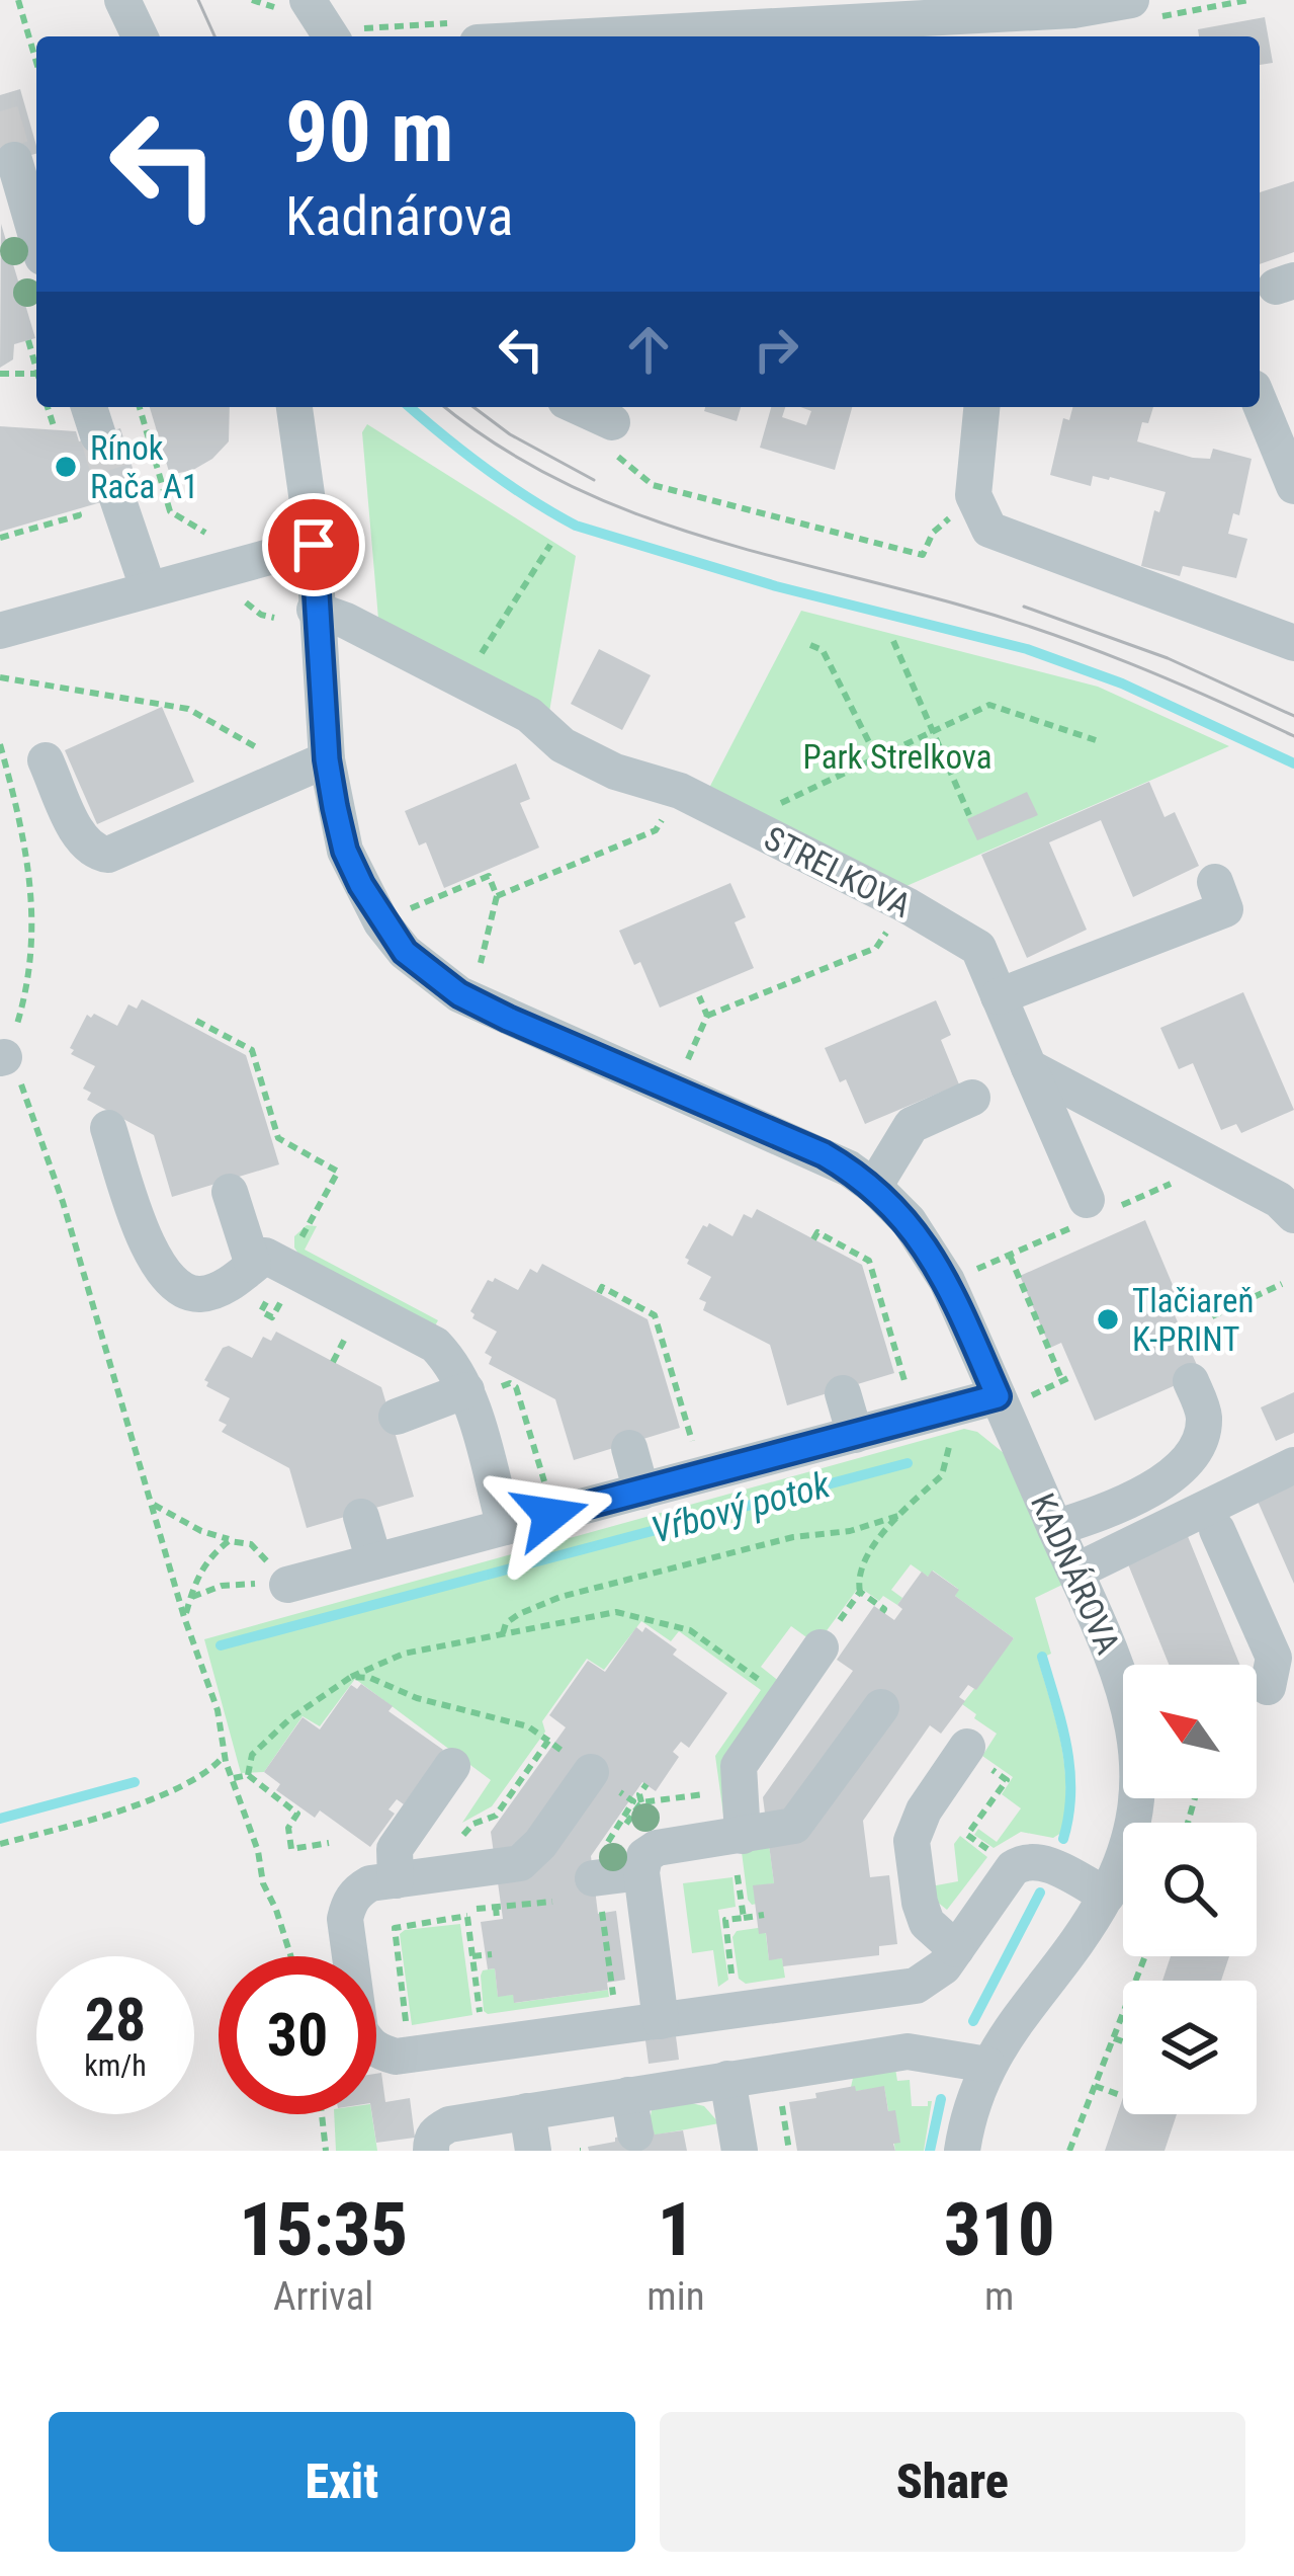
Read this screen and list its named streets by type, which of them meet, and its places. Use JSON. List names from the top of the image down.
{
  "streets": {
    "street": ["STRELKOVA", "KADNÁROVA"]
  },
  "crossings": [
    ["STRELKOVA", "KADNÁROVA"]
  ],
  "water": ["Vŕbový potok"],
  "parks": ["Park Strelkova"],
  "places": ["Rínok Rača A1", "Tlačiareň K-PRINT"],
  "north": "top left",
  "page": {
    "turn": ["90 m", "Kadnárova"],
    "speed": "28 km/h",
    "limit": "30",
    "eta": [
      "15:35",
      "Arrival",
      "1",
      "min",
      "310",
      "m"
    ],
    "buttons": ["Exit", "Share"]
  }
}
